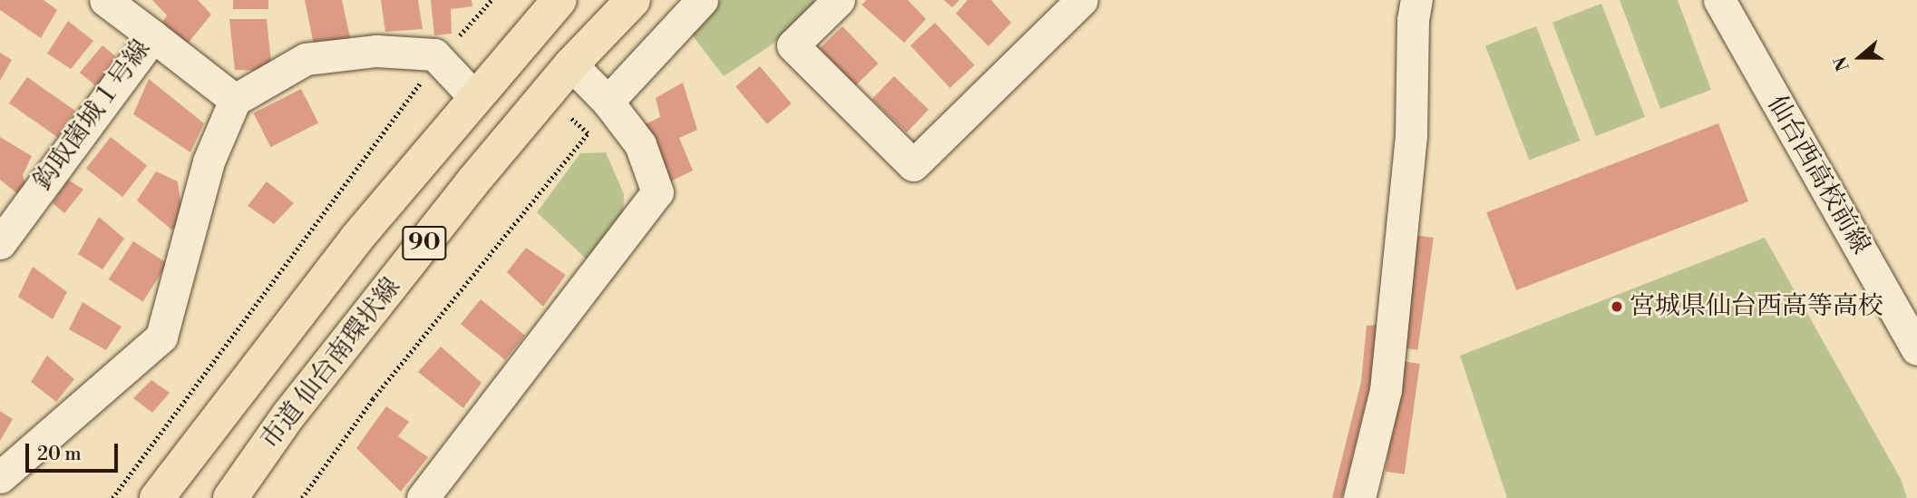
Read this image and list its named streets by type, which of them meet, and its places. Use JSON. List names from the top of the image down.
{
  "streets": {
    "main road": ["90", "市道 仙台南環状線"],
    "street": ["鈎取菌城１号線", "仙台西高校前線"]
  },
  "places": ["宮城県仙台西高等高校"],
  "scale_bar": "20 m",
  "north": "left"
}
